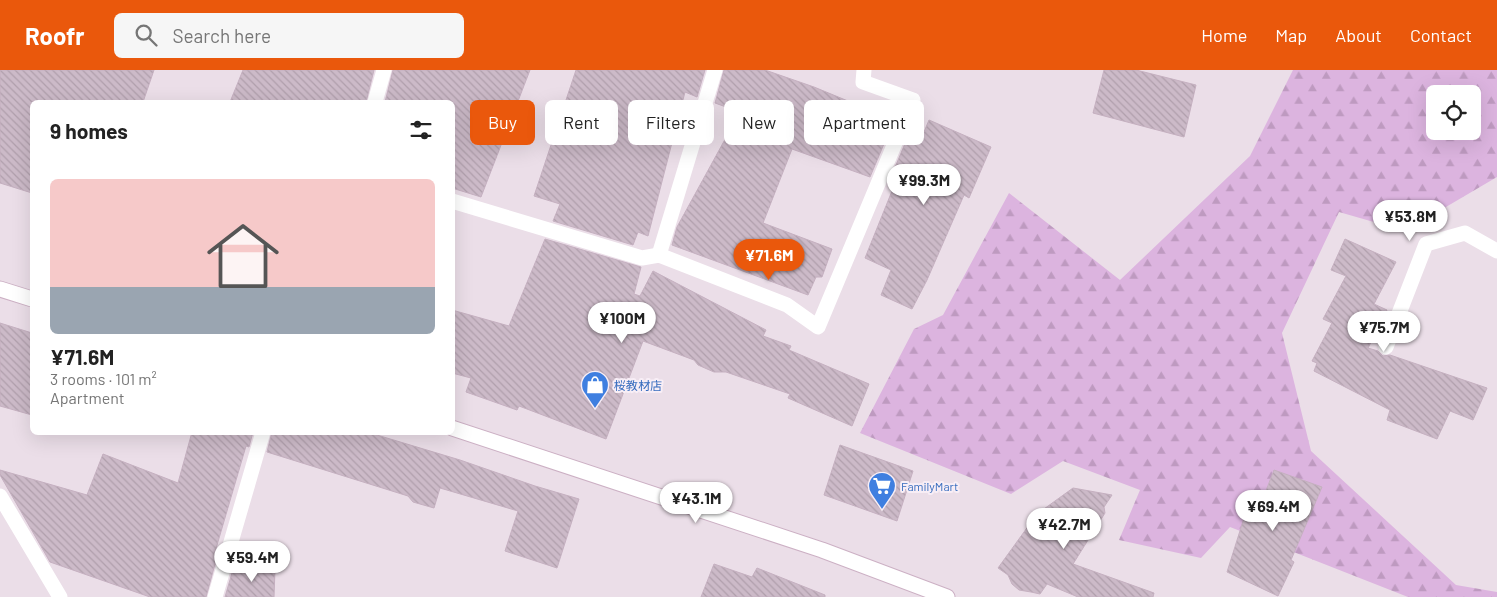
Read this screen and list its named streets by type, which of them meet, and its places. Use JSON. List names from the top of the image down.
{
  "places": {
    "shop": ["桜教材店"],
    "supermarket": ["FamilyMart"]
  },
  "page": {
    "header": "Roofr",
    "search": "Search here",
    "nav": [
      "Home",
      "Map",
      "About",
      "Contact"
    ],
    "chip": [
      "Buy",
      "Rent",
      "Filters",
      "New",
      "Apartment"
    ],
    "heading": "9 homes",
    "list": [
      {
        "name": "¥71.6M",
        "note": "3 rooms · 101 m² · Apartment"
      }
    ],
    "price": [
      "¥99.3M",
      "¥53.8M",
      "¥71.6M",
      "¥100M",
      "¥75.7M",
      "¥43.1M",
      "¥69.4M",
      "¥42.7M",
      "¥59.4M"
    ]
  }
}
